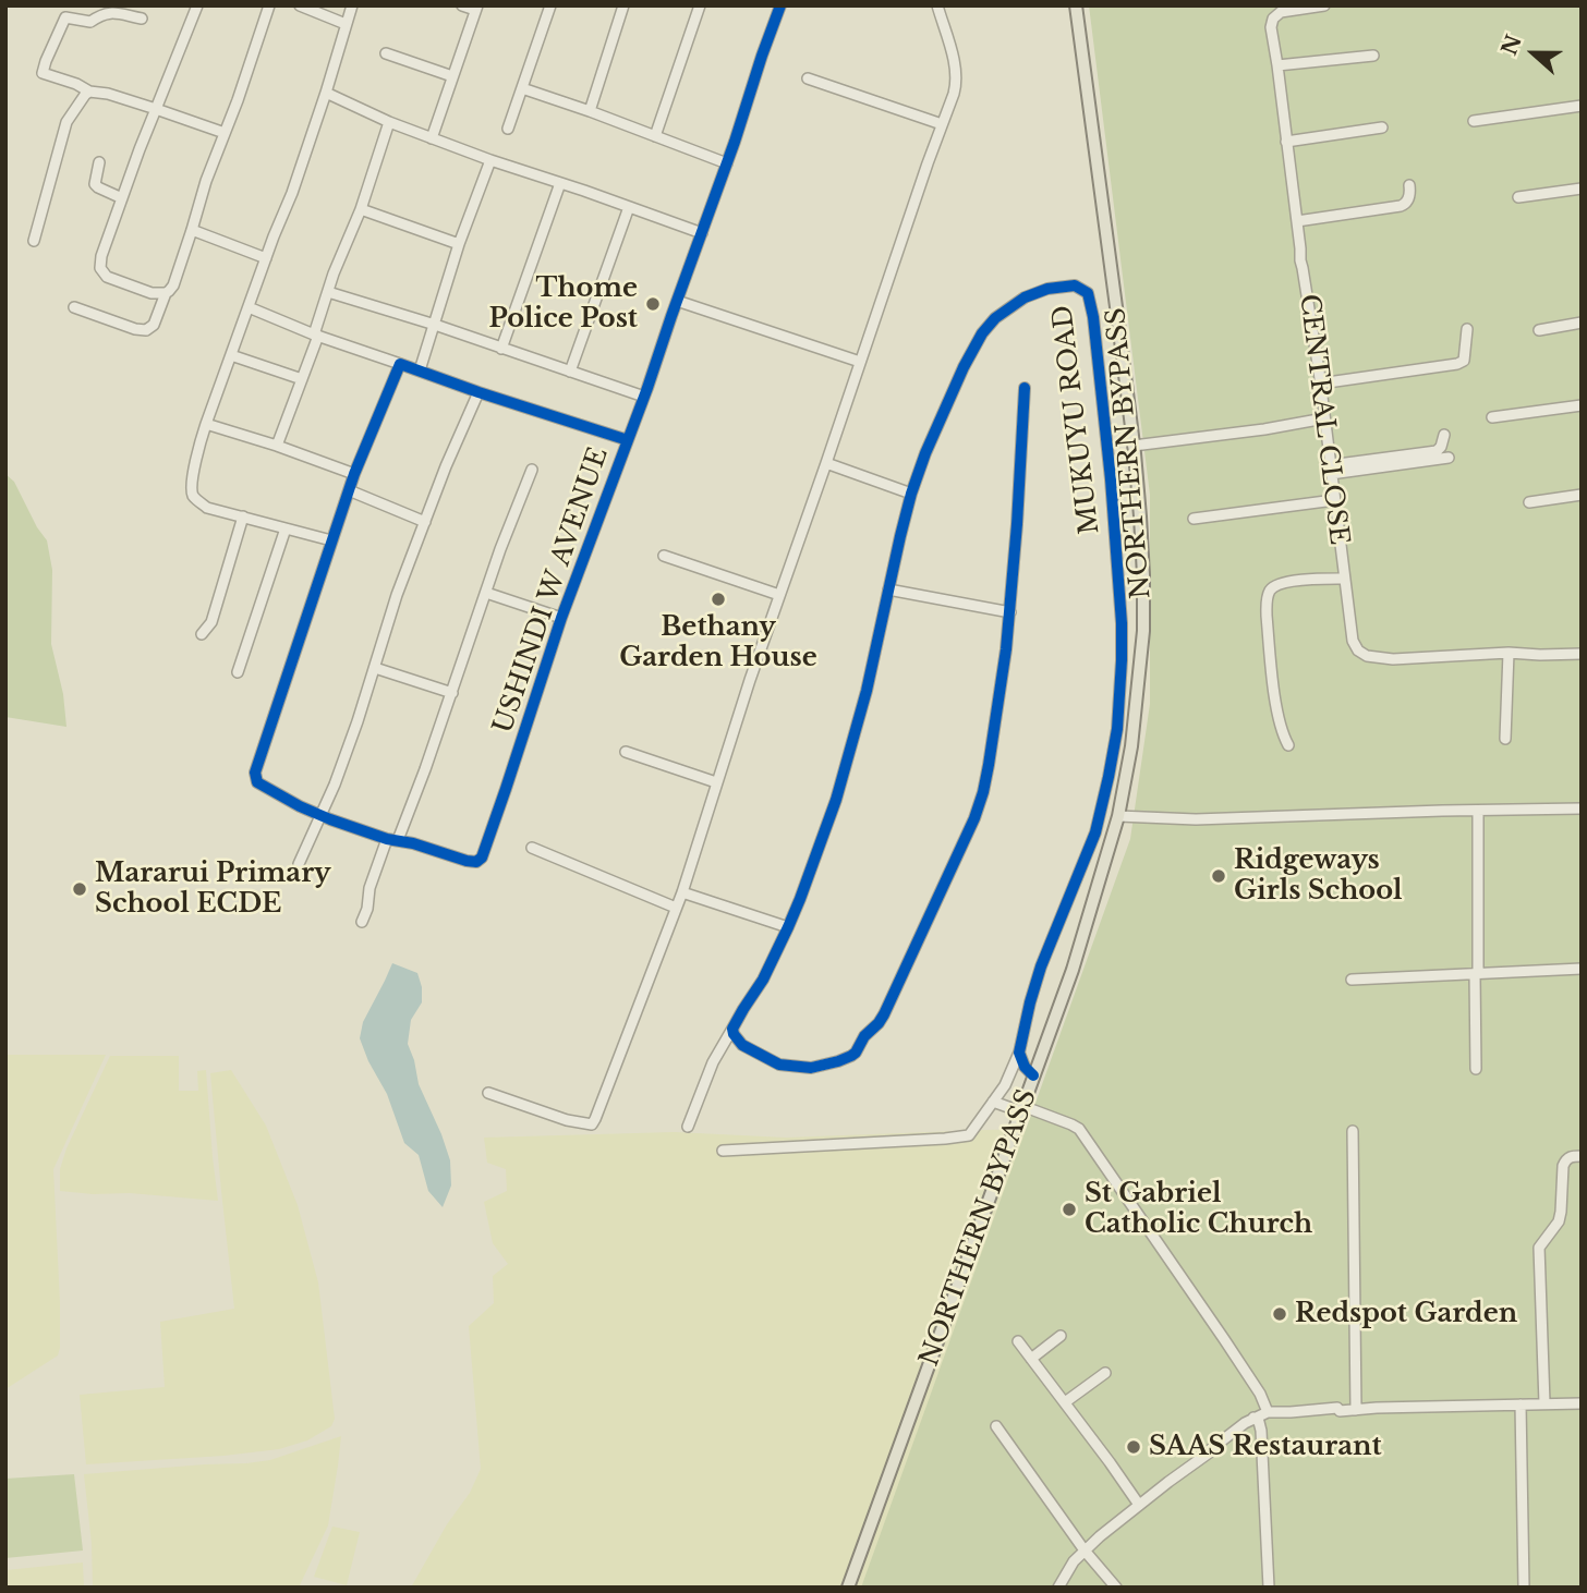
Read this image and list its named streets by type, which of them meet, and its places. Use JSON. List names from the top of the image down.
{
  "streets": {
    "main road": ["NORTHERN BYPASS"],
    "street": ["MUKUYU ROAD", "CENTRAL CLOSE", "USHINDI W AVENUE"]
  },
  "places": [
    "Thome Police Post",
    "Bethany Garden House",
    "Ridgeways Girls School",
    "Mararui Primary School ECDE",
    "St Gabriel Catholic Church",
    "Redspot Garden",
    "SAAS Restaurant"
  ],
  "north": "left"
}
